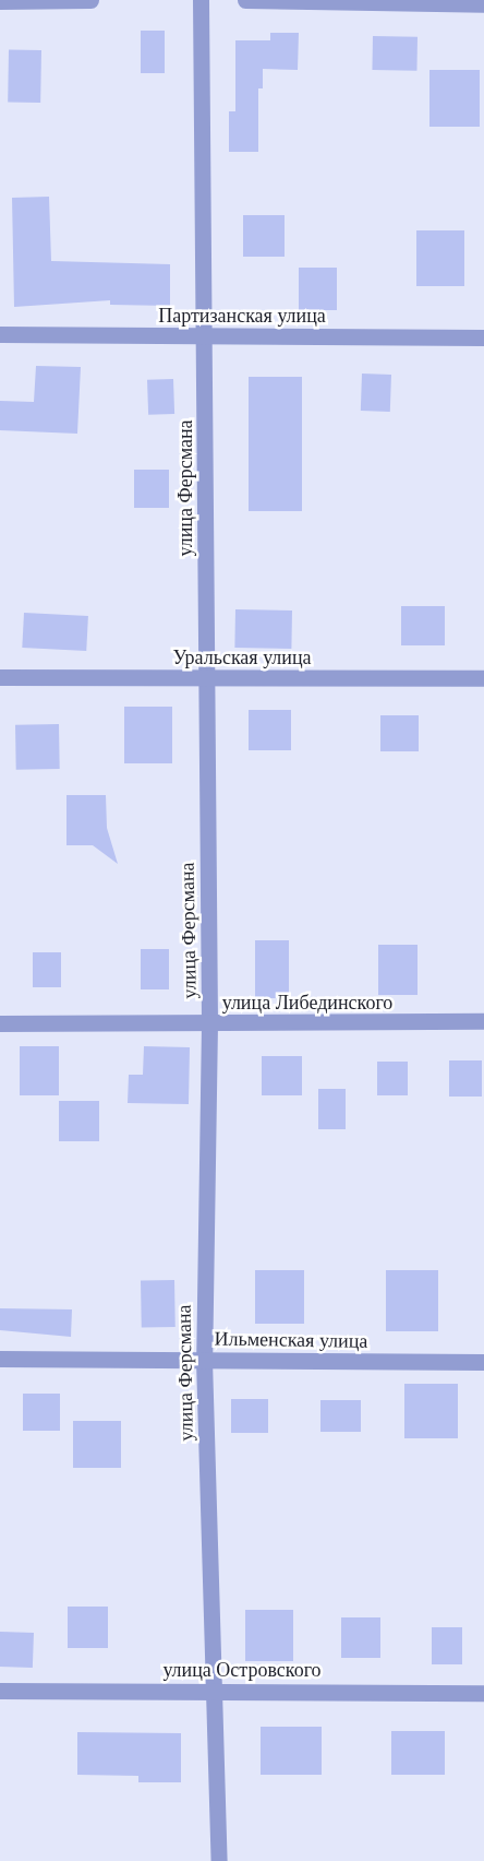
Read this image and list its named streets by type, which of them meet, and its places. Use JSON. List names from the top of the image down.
{
  "streets": {
    "street": [
      "Партизанская улица",
      "улица Ферсмана",
      "Уральская улица",
      "улица Либединского",
      "Ильменская улица",
      "улица Островского"
    ]
  },
  "crossings": [
    ["Партизанская улица", "улица Ферсмана"],
    ["улица Ферсмана", "Уральская улица"],
    ["улица Ферсмана", "улица Либединского"],
    ["улица Ферсмана", "Ильменская улица"],
    ["улица Ферсмана", "улица Островского"]
  ]
}
